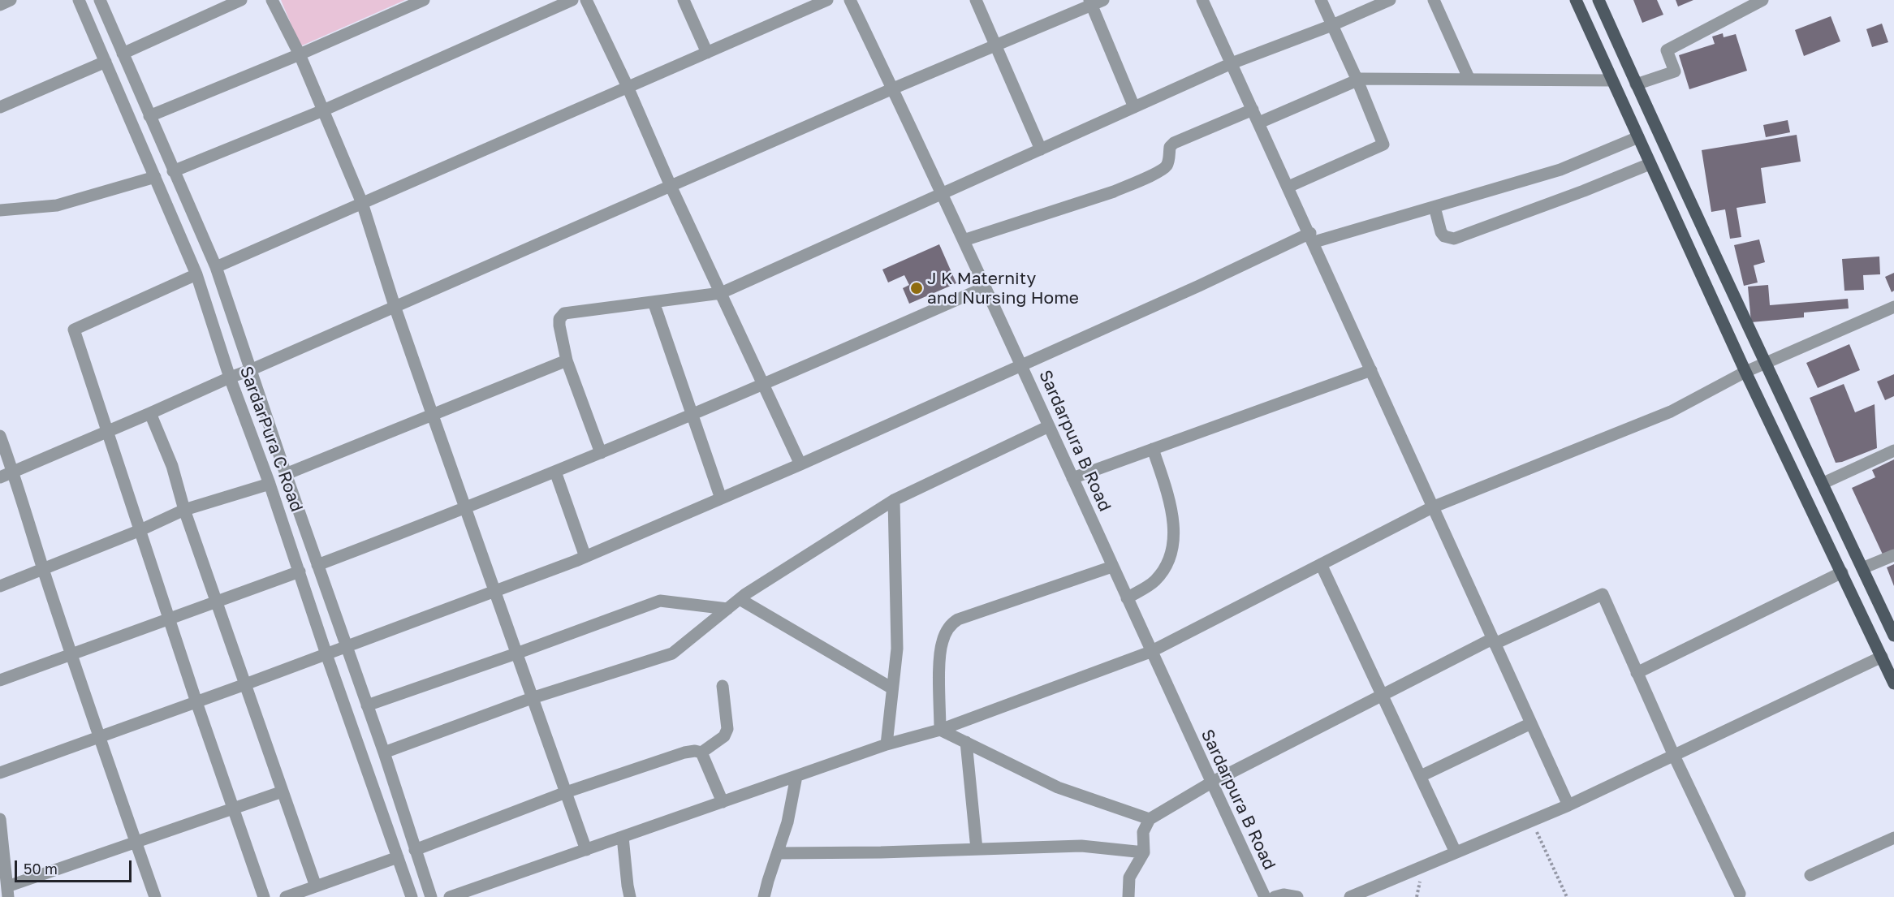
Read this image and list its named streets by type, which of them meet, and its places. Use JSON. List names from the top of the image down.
{
  "streets": {
    "street": ["SardarPura C Road", "Sardarpura B Road"]
  },
  "places": ["J K Maternity and Nursing Home"],
  "scale_bar": "50 m"
}
